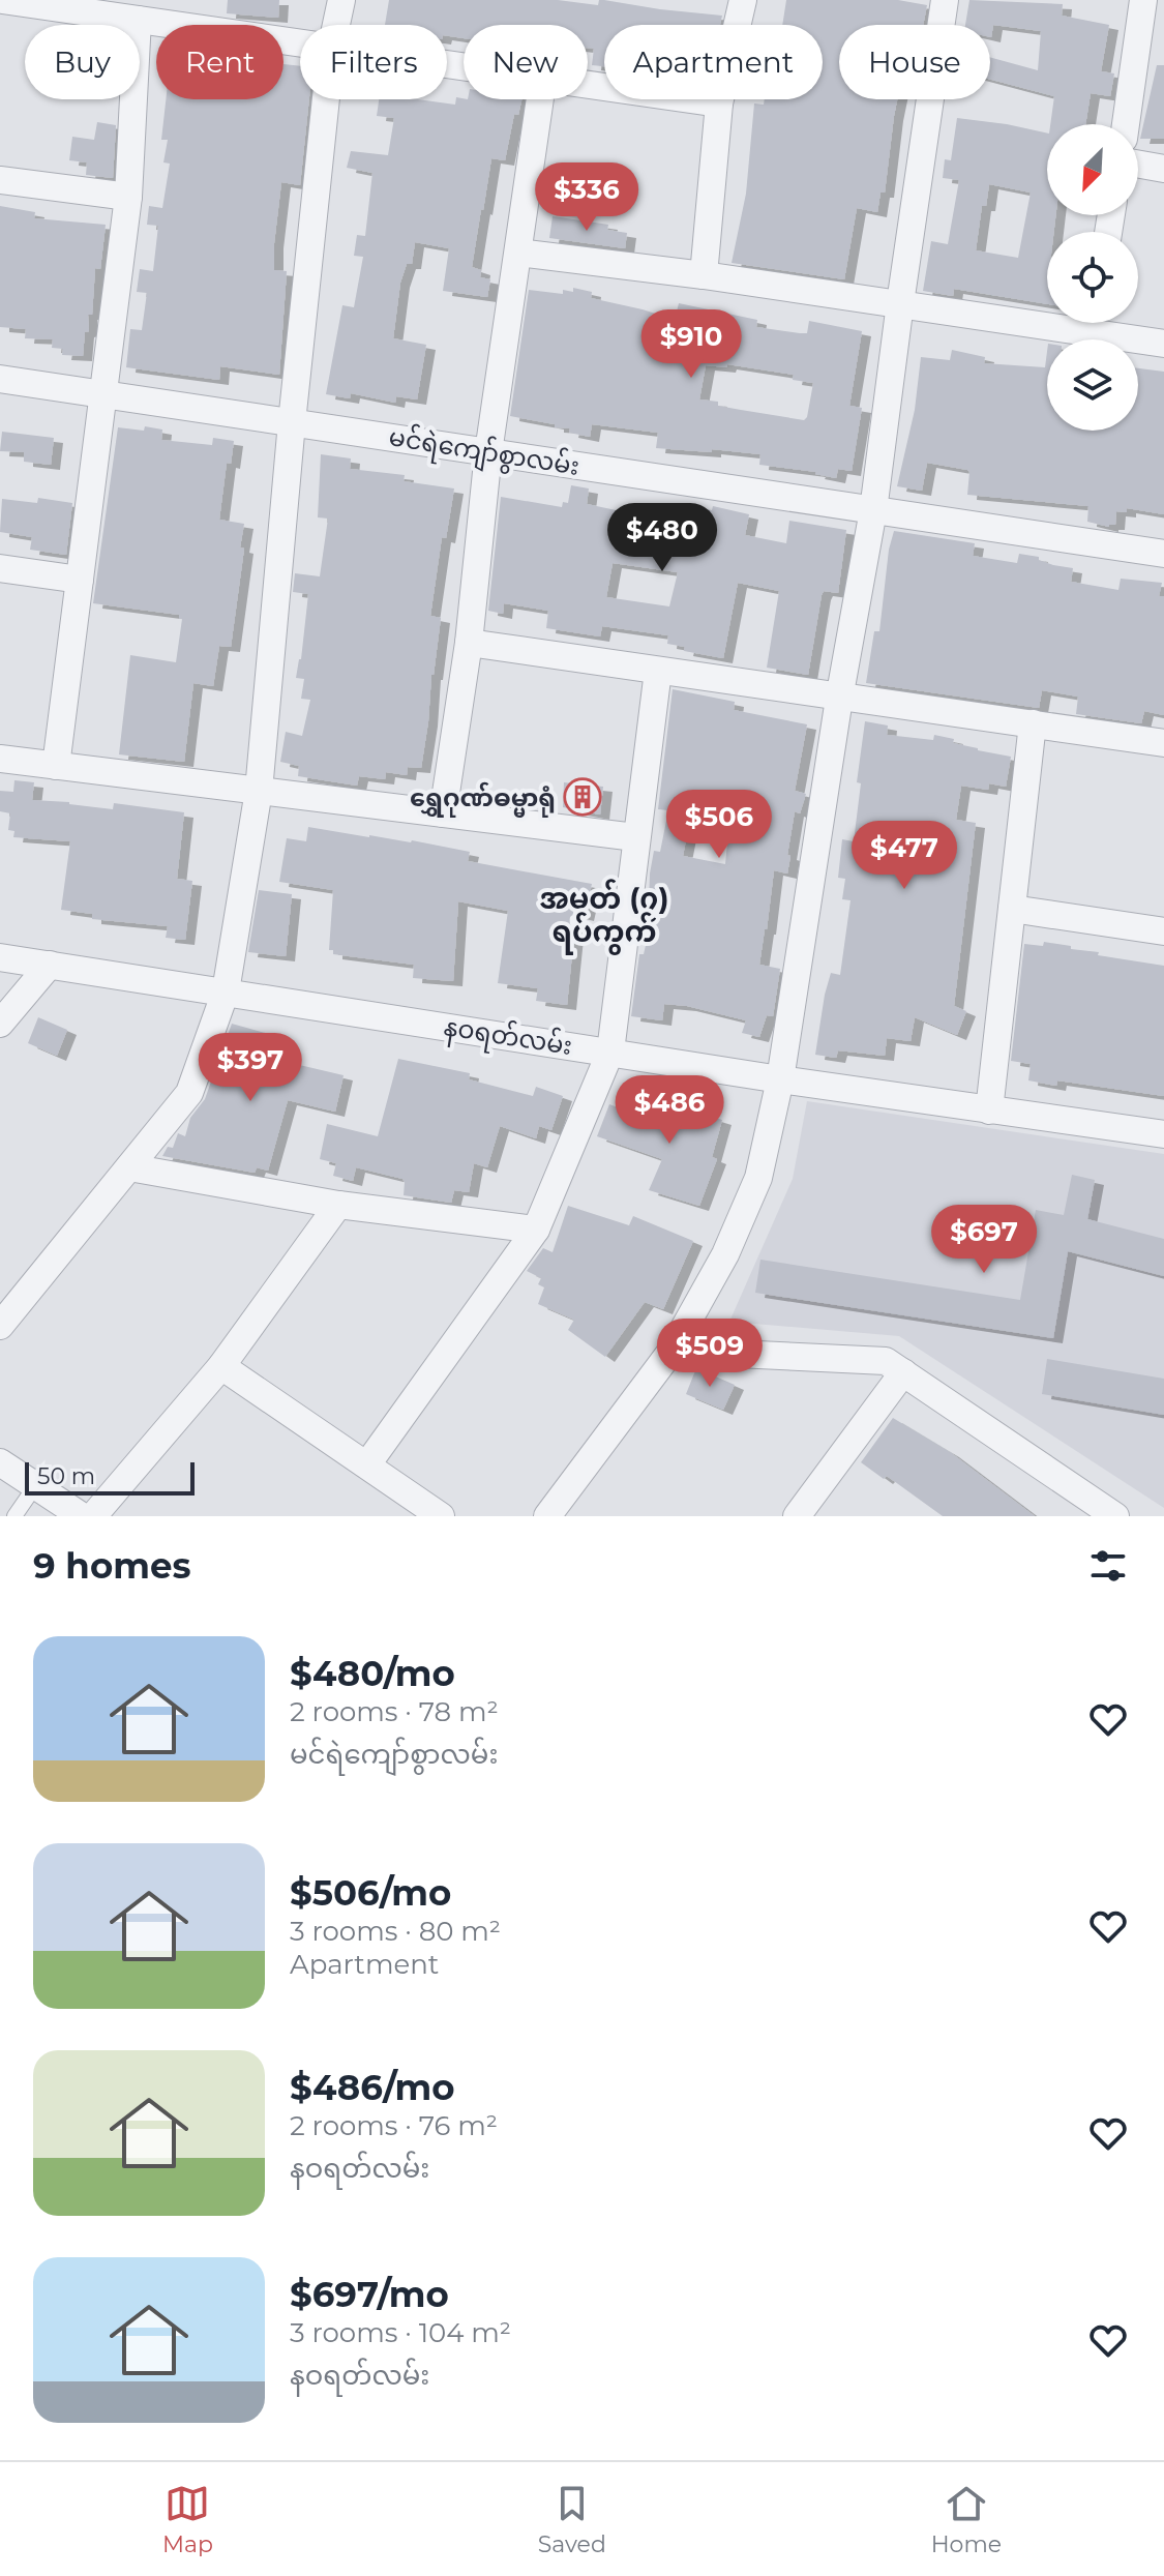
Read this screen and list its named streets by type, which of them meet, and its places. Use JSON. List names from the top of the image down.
{
  "streets": {
    "street": ["မင်ရဲကျော်စွာလမ်း", "နဝရတ်လမ်း"]
  },
  "districts": ["အမှတ် (၇) ရပ်ကွက်"],
  "places": {
    "building": ["ရွှေဂုဏ်ဓမ္မာရုံ"]
  },
  "scale_bar": "50 m",
  "north": "bottom left",
  "page": {
    "chip": [
      "Buy",
      "Rent",
      "Filters",
      "New",
      "Apartment",
      "House"
    ],
    "price": [
      "$336",
      "$910",
      "$480",
      "$506",
      "$477",
      "$397",
      "$486",
      "$697",
      "$509"
    ],
    "scale": "50 m",
    "heading": "9 homes",
    "list": [
      {
        "name": "$480/mo",
        "note": "2 rooms · 78 m² · မင်ရဲကျော်စွာလမ်း"
      },
      {
        "name": "$506/mo",
        "note": "3 rooms · 80 m² · Apartment"
      },
      {
        "name": "$486/mo",
        "note": "2 rooms · 76 m² · နဝရတ်လမ်း"
      },
      {
        "name": "$697/mo",
        "note": "3 rooms · 104 m² · နဝရတ်လမ်း"
      }
    ],
    "tabs": ["Map", "Saved", "Home"]
  }
}
